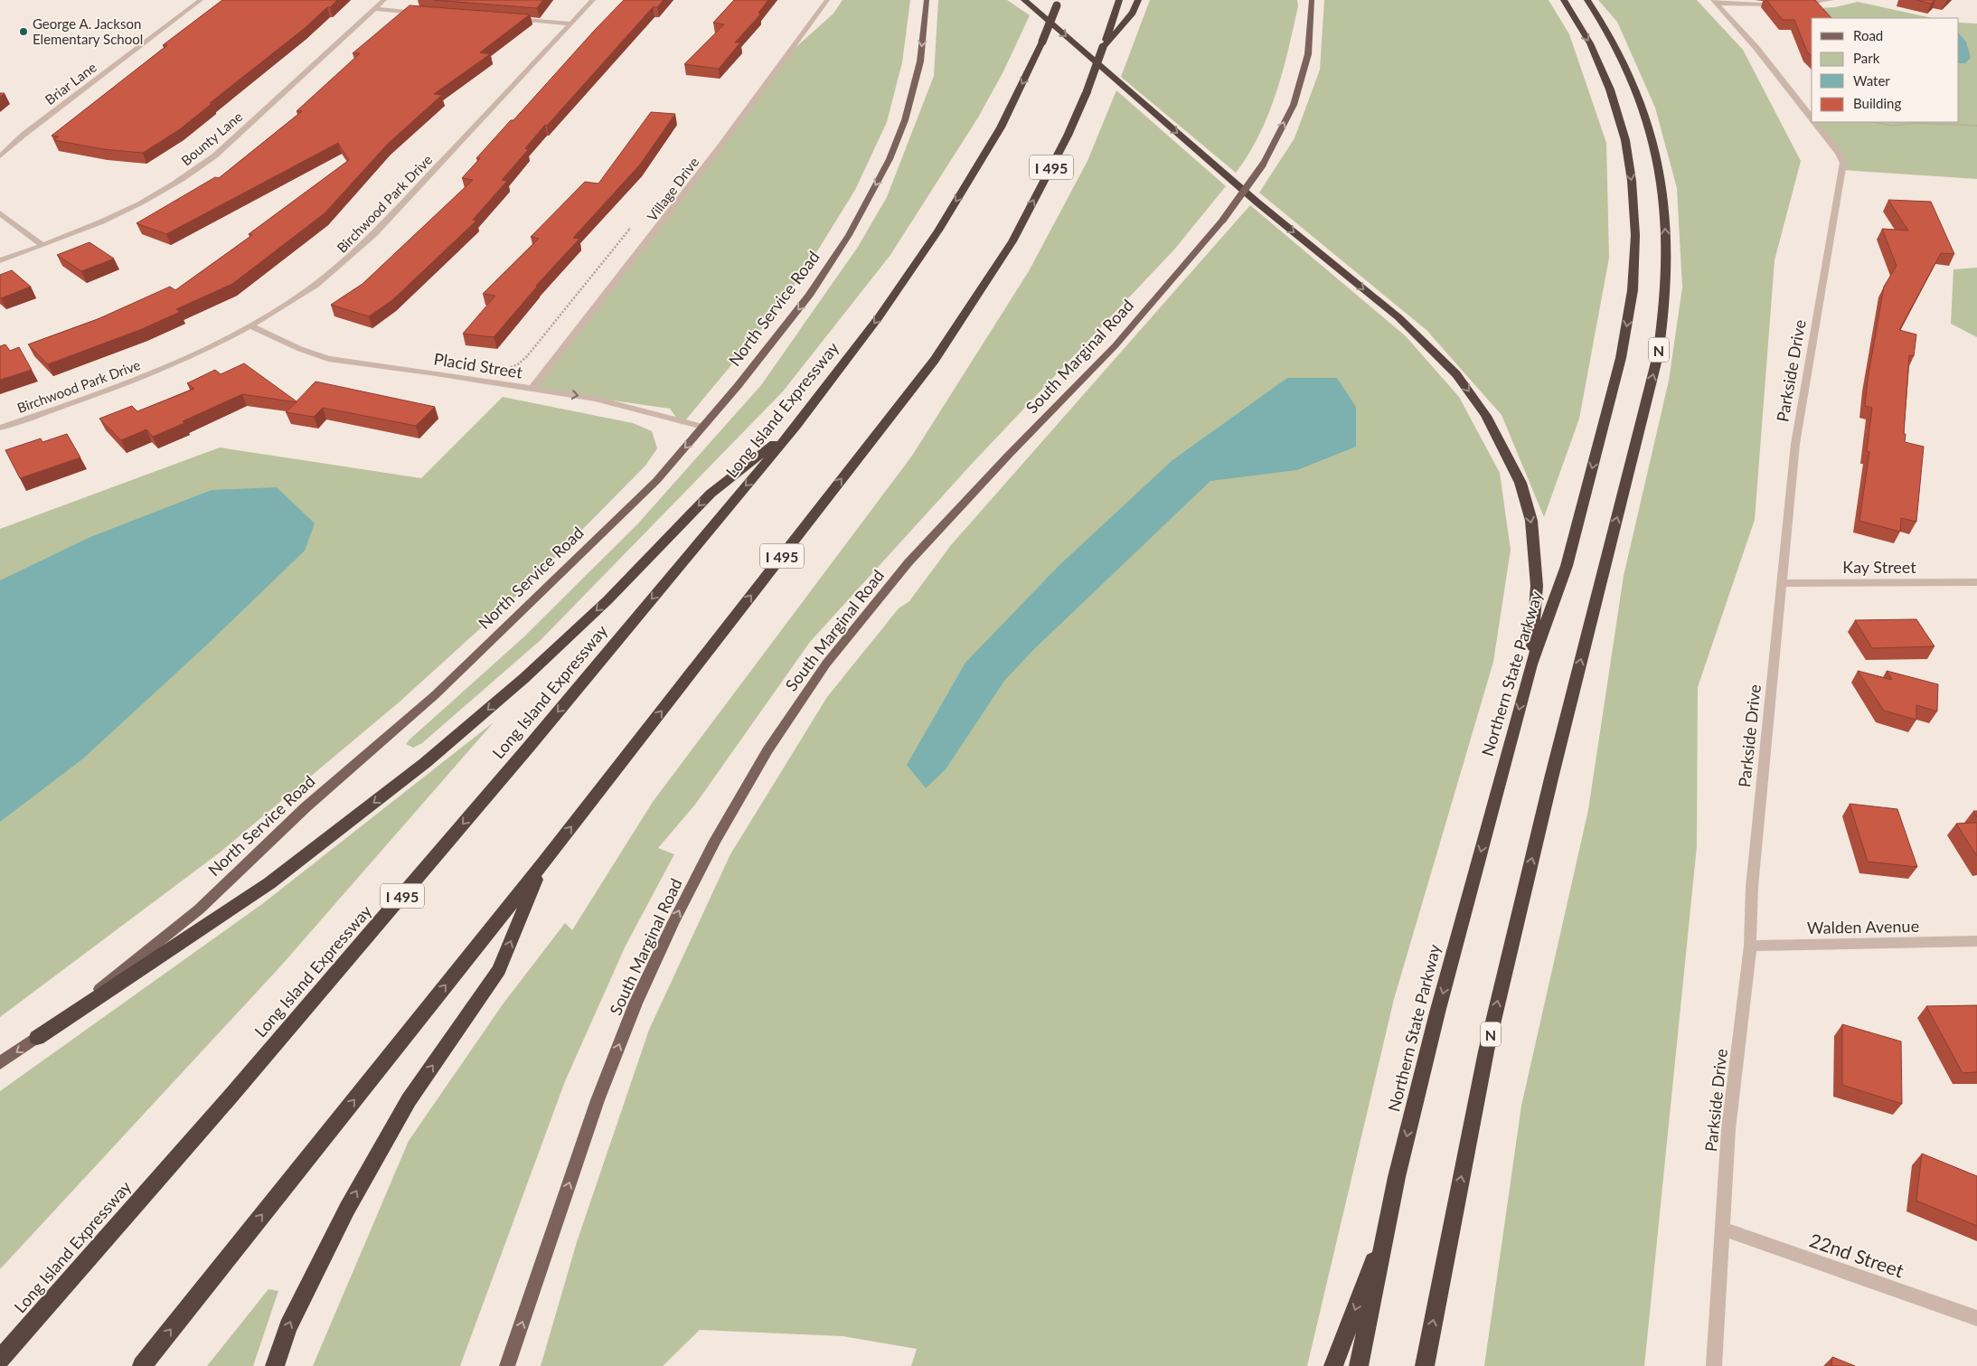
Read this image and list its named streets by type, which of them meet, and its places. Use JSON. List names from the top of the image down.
{
  "streets": {
    "highway": [
      "I 495",
      "N",
      "Long Island Expressway",
      "Northern State Parkway"
    ],
    "main road": ["North Service Road", "South Marginal Road"],
    "street": [
      "Briar Lane",
      "Bounty Lane",
      "Village Drive",
      "Birchwood Park Drive",
      "Placid Street",
      "Parkside Drive",
      "Kay Street",
      "Walden Avenue",
      "22nd Street"
    ]
  },
  "crossings": [
    ["Village Drive", "Placid Street"],
    ["Birchwood Park Drive", "Placid Street"],
    ["North Service Road", "Placid Street"],
    ["Parkside Drive", "Kay Street"],
    ["Parkside Drive", "Walden Avenue"],
    ["Parkside Drive", "22nd Street"]
  ],
  "one_way": ["North Service Road", "South Marginal Road", "Placid Street"],
  "places": ["George A. Jackson Elementary School"],
  "legend": [
    "Road",
    "Park",
    "Water",
    "Building"
  ]
}
